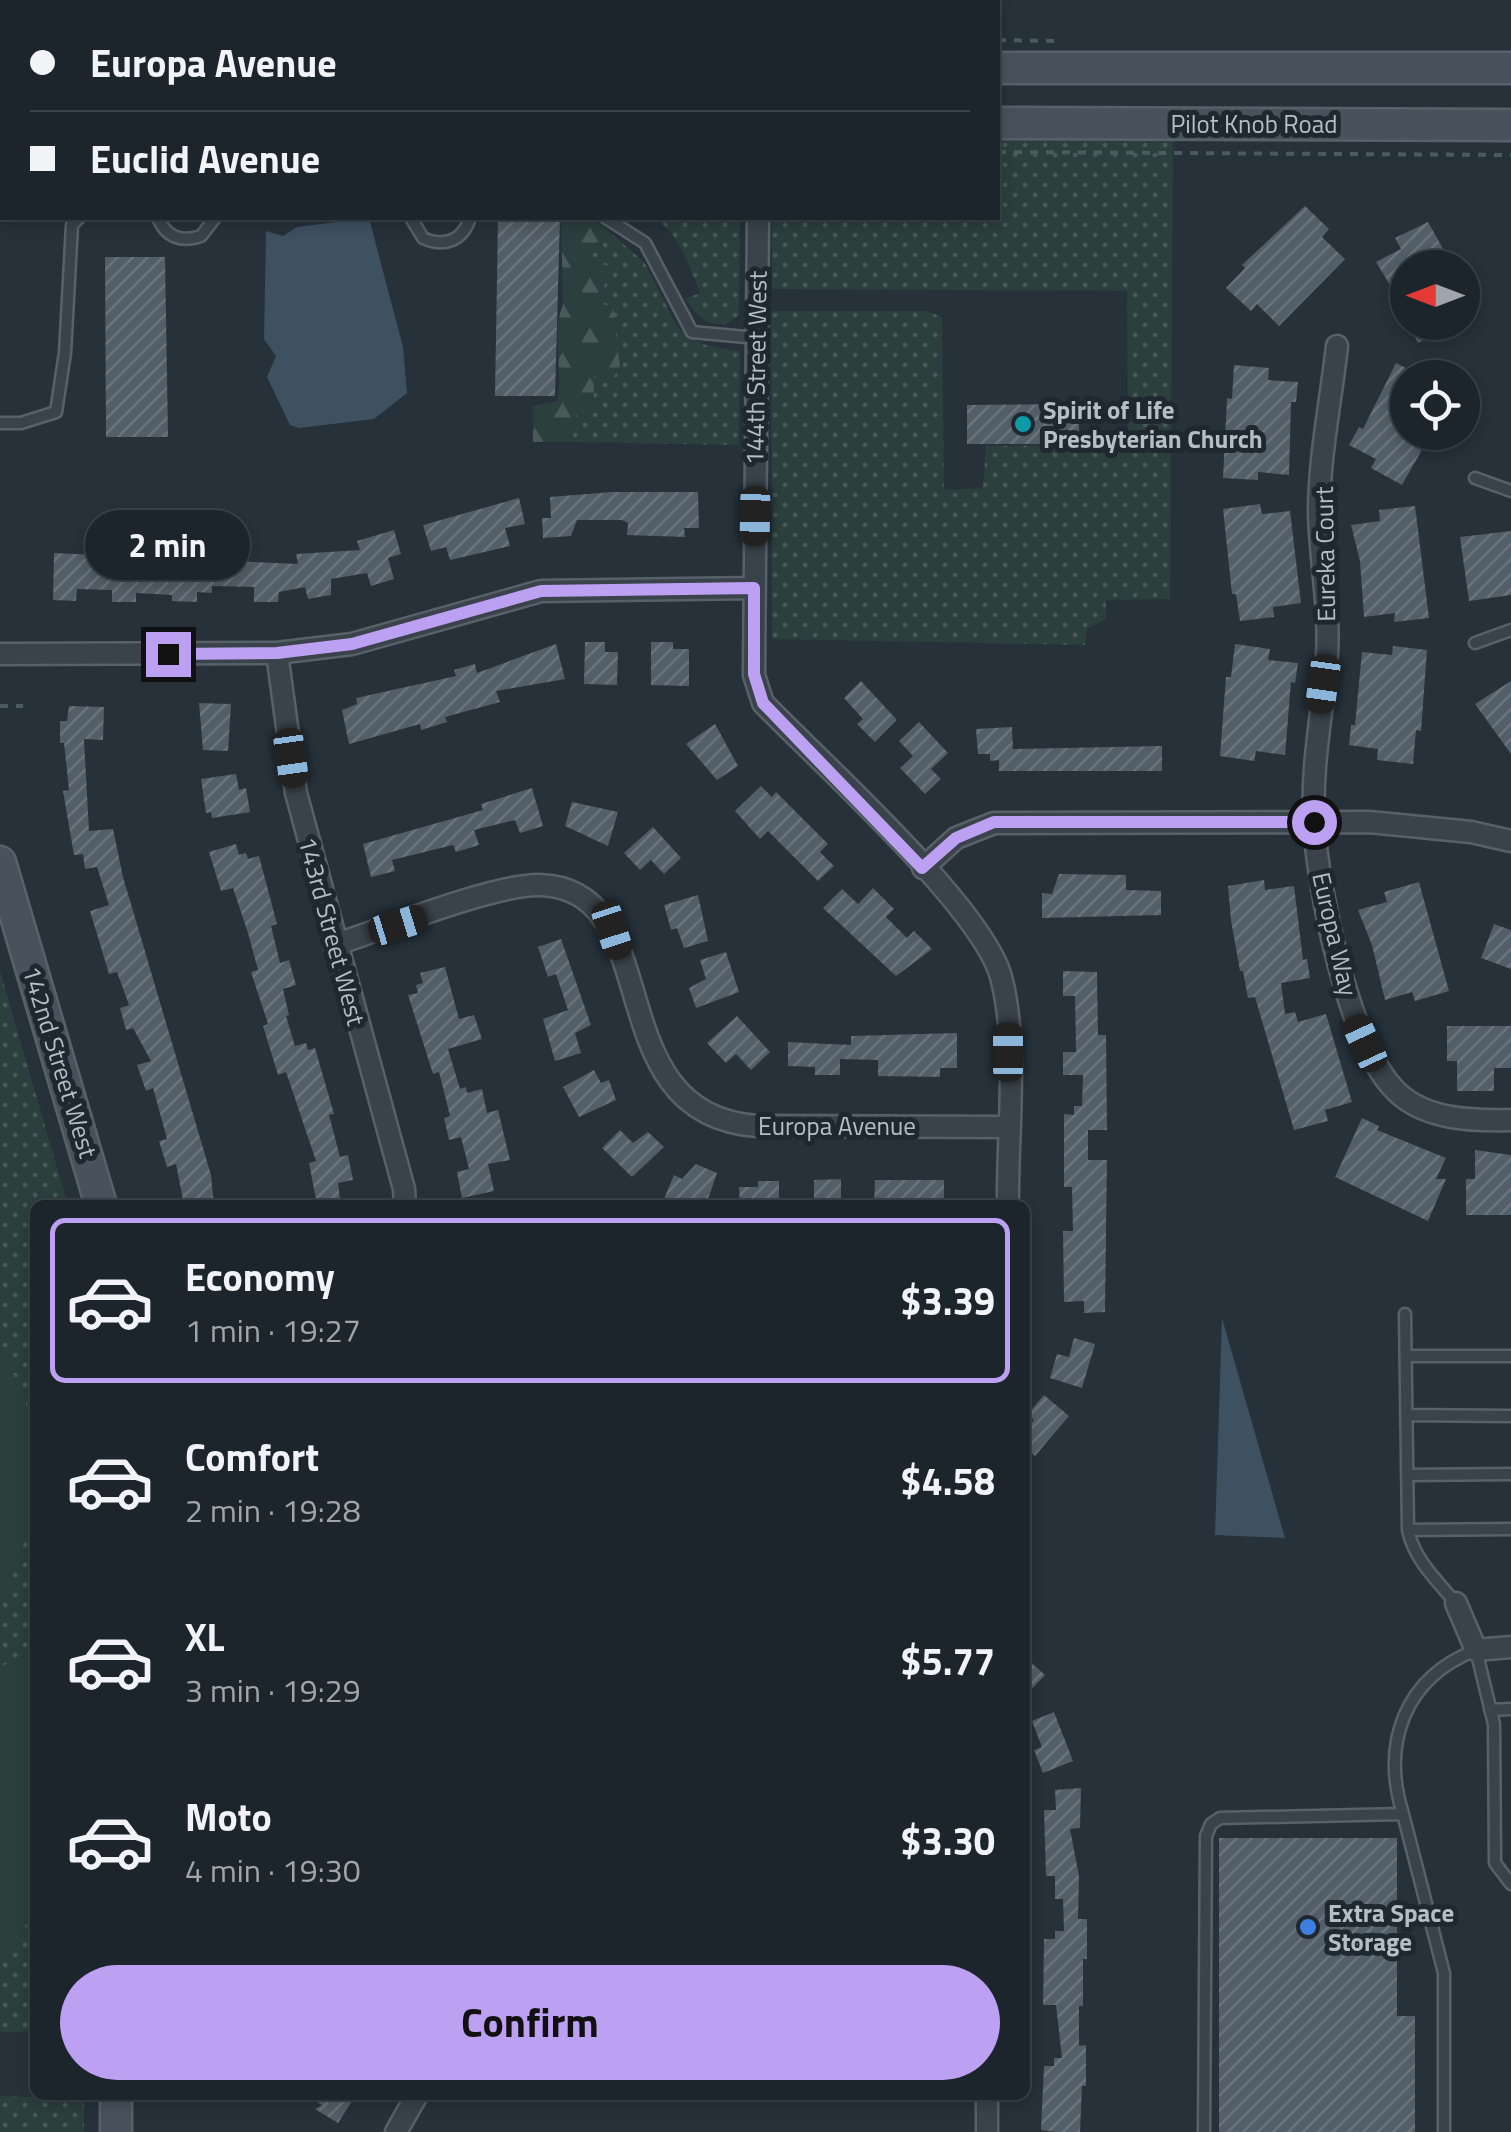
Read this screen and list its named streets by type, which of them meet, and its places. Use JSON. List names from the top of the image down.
{
  "streets": {
    "main road": ["Pilot Knob Road", "142nd Street West"],
    "street": [
      "144th Street West",
      "Eureka Court",
      "143rd Street West",
      "Europa Way",
      "Europa Avenue"
    ]
  },
  "crossings": [
    ["144th Street West", "Europa Avenue"],
    ["Eureka Court", "Europa Way"],
    ["143rd Street West", "Europa Avenue"]
  ],
  "places": ["Spirit of Life Presbyterian Church", "Extra Space Storage"],
  "north": "left",
  "page": {
    "banner": ["Europa Avenue", "Euclid Avenue"],
    "bubble": "2 min",
    "list": [
      {
        "name": "Economy",
        "note": "1 min · 19:27",
        "value": "$3.39"
      },
      {
        "name": "Comfort",
        "note": "2 min · 19:28",
        "value": "$4.58"
      },
      {
        "name": "XL",
        "note": "3 min · 19:29",
        "value": "$5.77"
      },
      {
        "name": "Moto",
        "note": "4 min · 19:30",
        "value": "$3.30"
      }
    ],
    "buttons": "Confirm"
  }
}
